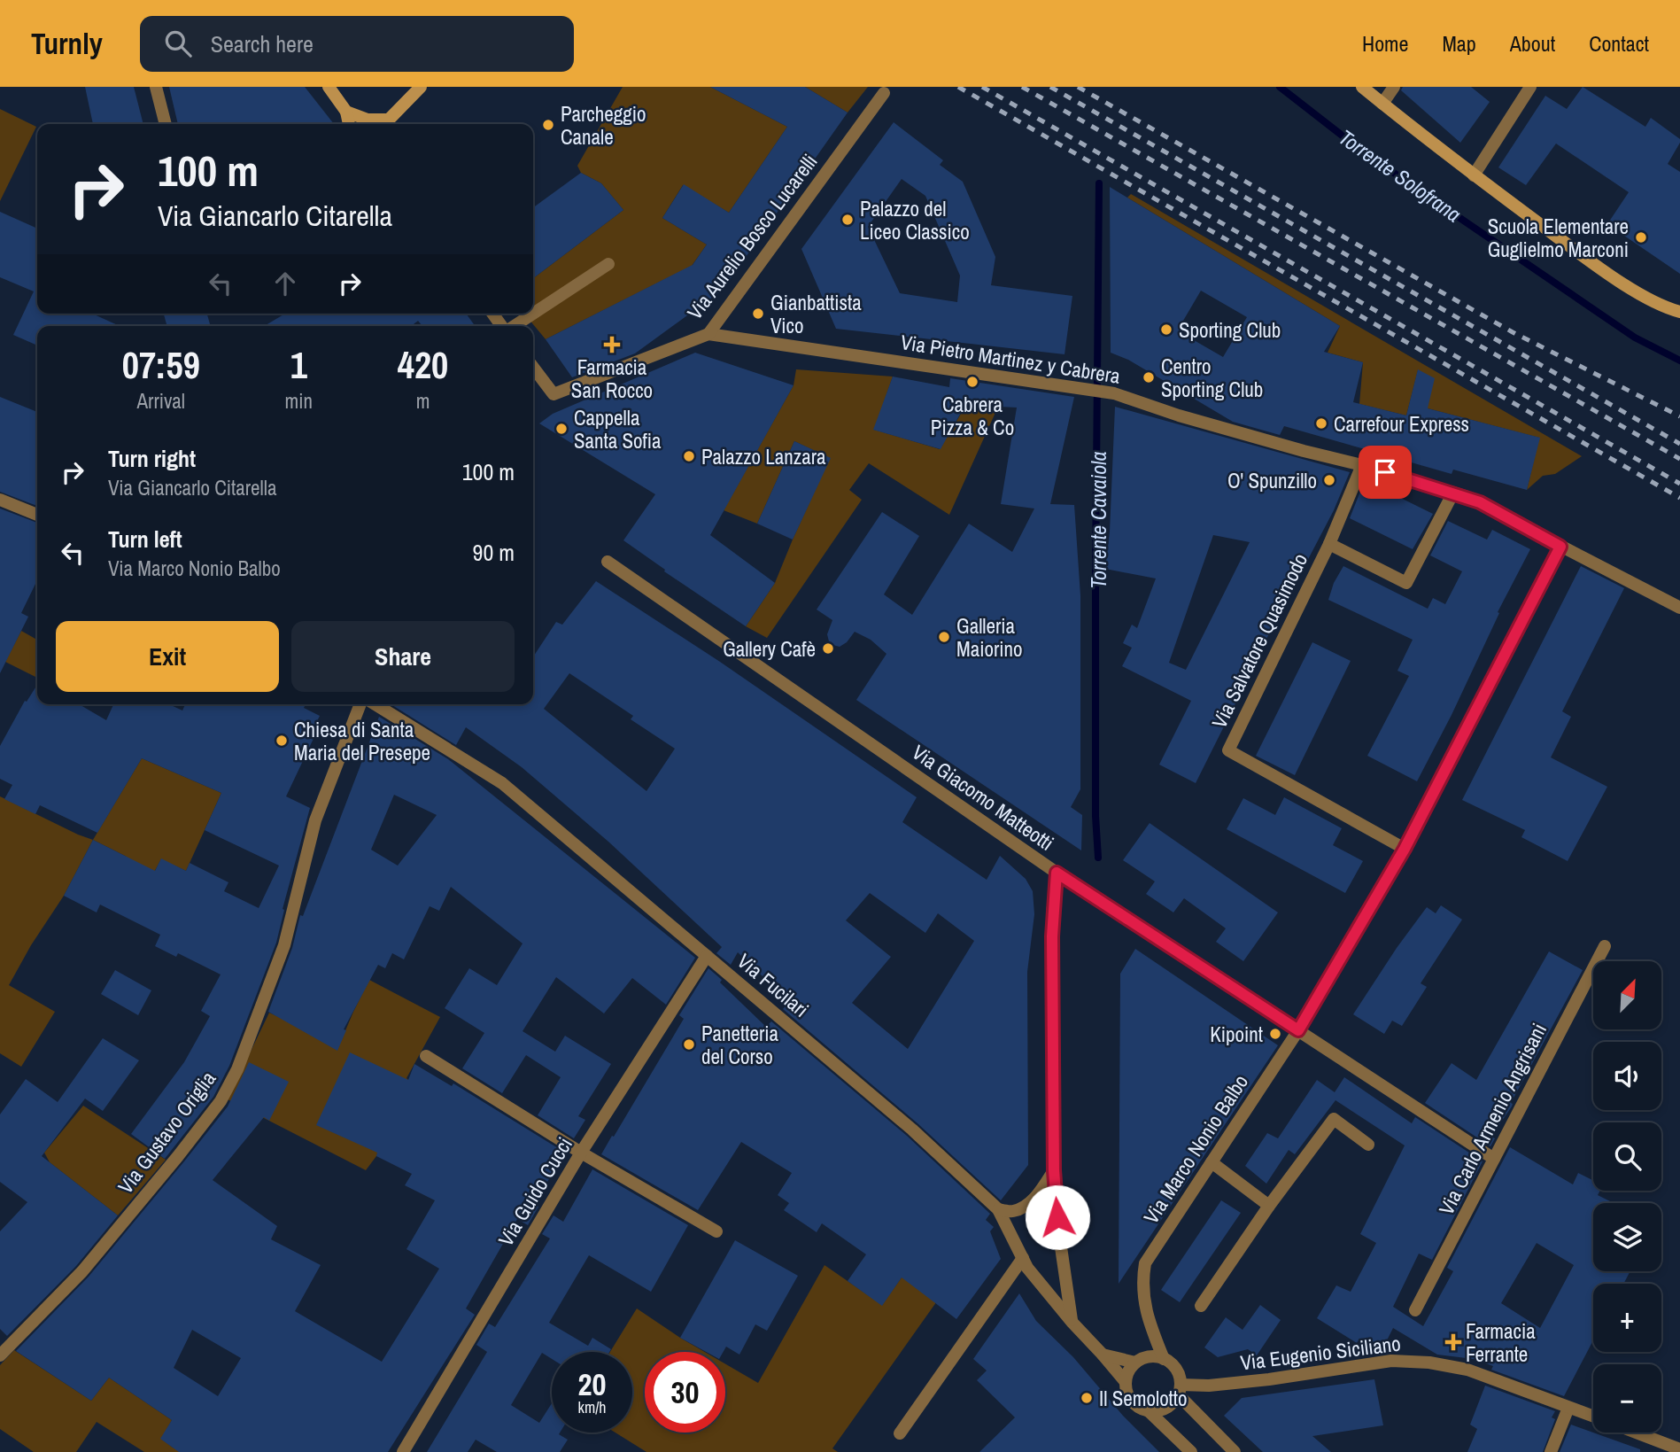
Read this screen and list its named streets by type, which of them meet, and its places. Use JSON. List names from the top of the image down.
{
  "streets": {
    "street": [
      "Via Aurelio Bosco Lucarelli",
      "Via Pietro Martinez y Cabrera",
      "Via Salvatore Quasimodo",
      "Via Giacomo Matteotti",
      "Via Fucilari",
      "Via Carlo Armenio Angrisani",
      "Via Gustavo Origlia",
      "Via Marco Nonio Balbo",
      "Via Guido Cucci",
      "Via Eugenio Siciliano"
    ]
  },
  "crossings": [
    ["Via Aurelio Bosco Lucarelli", "Via Pietro Martinez y Cabrera"],
    ["Via Pietro Martinez y Cabrera", "Via Salvatore Quasimodo"],
    ["Via Pietro Martinez y Cabrera", "Via Marco Nonio Balbo"],
    ["Via Salvatore Quasimodo", "Via Marco Nonio Balbo"],
    ["Via Giacomo Matteotti", "Via Fucilari"],
    ["Via Fucilari", "Via Marco Nonio Balbo"],
    ["Via Fucilari", "Via Guido Cucci"],
    ["Via Fucilari", "Via Eugenio Siciliano"],
    ["Via Marco Nonio Balbo", "Via Eugenio Siciliano"]
  ],
  "water": ["Torrente Solofrana", "Torrente Cavaiola"],
  "places": {
    "other": [
      "Parcheggio Canale",
      "Palazzo del Liceo Classico",
      "Scuola Elementare Guglielmo Marconi",
      "Gianbattista Vico",
      "Sporting Club",
      "Centro Sporting Club",
      "Cabrera Pizza & Co",
      "Carrefour Express",
      "Cappella Santa Sofia",
      "Palazzo Lanzara",
      "O' Spunzillo",
      "Galleria Maiorino",
      "Gallery Cafè",
      "Chiesa di Santa Maria del Presepe",
      "Kipoint",
      "Panetteria del Corso",
      "Il Semolotto"
    ],
    "health": ["Farmacia San Rocco", "Farmacia Ferrante"]
  },
  "north": "top right",
  "page": {
    "header": "Turnly",
    "search": "Search here",
    "nav": [
      "Home",
      "Map",
      "About",
      "Contact"
    ],
    "turn": ["100 m", "Via Giancarlo Citarella"],
    "eta": [
      "07:59",
      "Arrival",
      "1",
      "min",
      "420",
      "m"
    ],
    "list": [
      {
        "name": "Turn right",
        "note": "Via Giancarlo Citarella",
        "value": "100 m"
      },
      {
        "name": "Turn left",
        "note": "Via Marco Nonio Balbo",
        "value": "90 m"
      }
    ],
    "buttons": ["Exit", "Share"],
    "map_buttons": ["+", "−"],
    "speed": "20 km/h",
    "limit": "30"
  }
}
